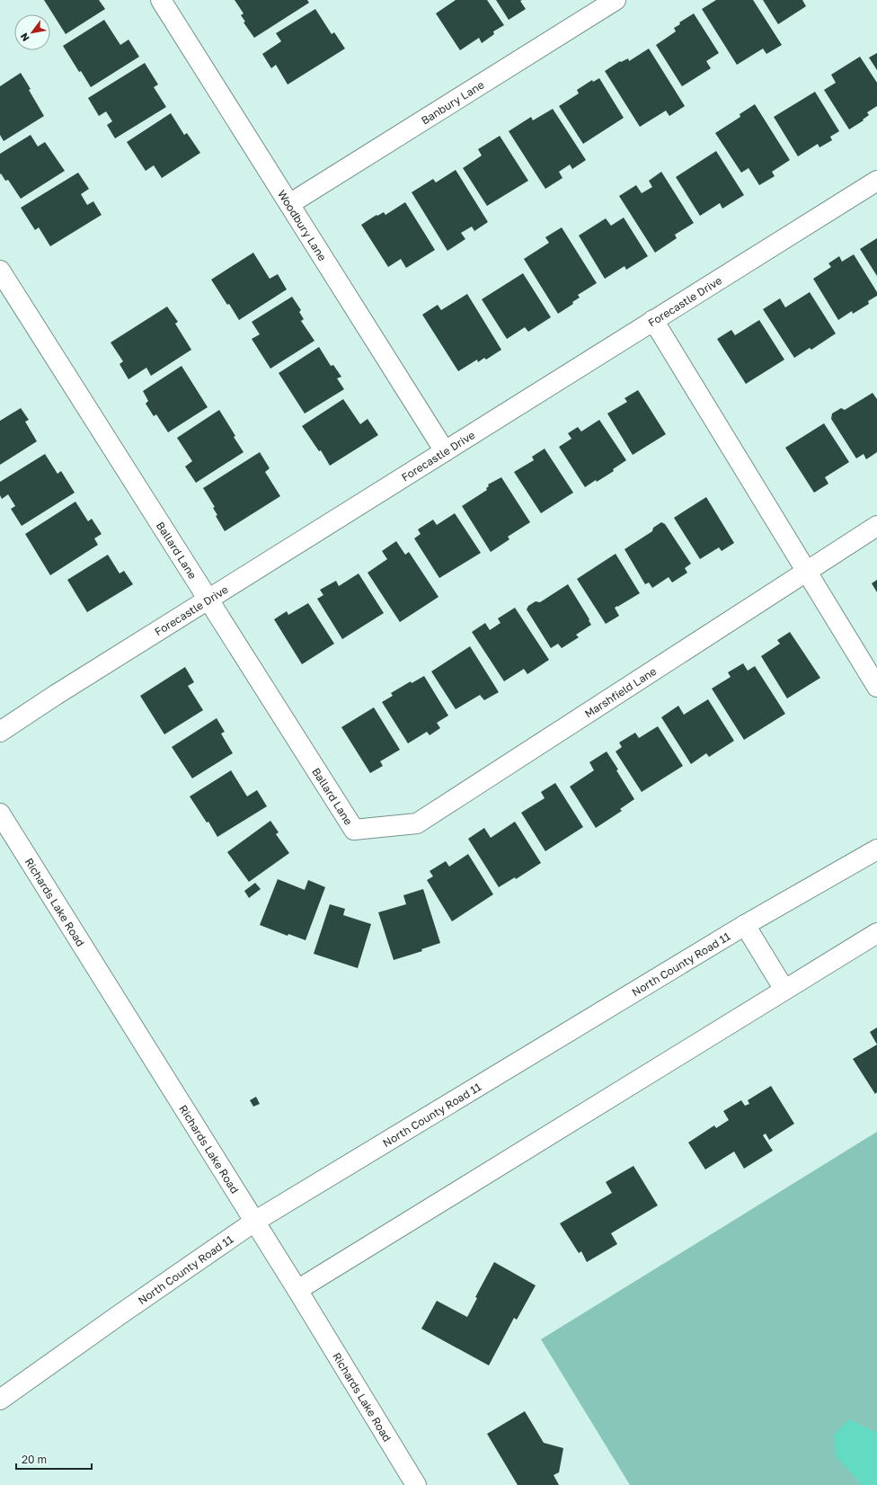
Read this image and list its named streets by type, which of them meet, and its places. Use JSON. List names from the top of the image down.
{
  "streets": {
    "street": [
      "Banbury Lane",
      "Woodbury Lane",
      "Forecastle Drive",
      "Ballard Lane",
      "Marshfield Lane",
      "Richards Lake Road",
      "North County Road 11"
    ]
  },
  "crossings": [
    ["Banbury Lane", "Woodbury Lane"],
    ["Woodbury Lane", "Forecastle Drive"],
    ["Forecastle Drive", "Ballard Lane"],
    ["Ballard Lane", "Marshfield Lane"],
    ["Richards Lake Road", "North County Road 11"]
  ],
  "scale_bar": "20 m",
  "north": "bottom left"
}
